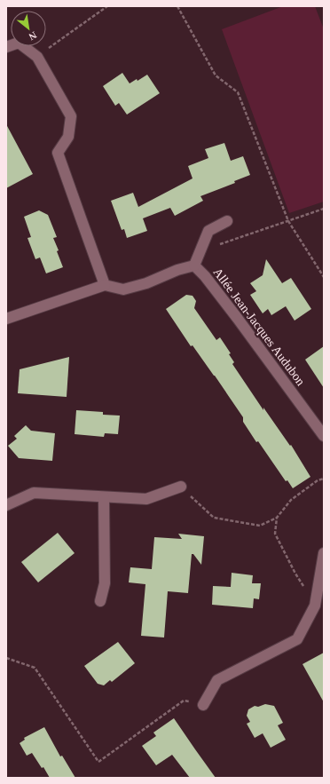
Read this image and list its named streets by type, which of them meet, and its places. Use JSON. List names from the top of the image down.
{
  "streets": {
    "street": ["Allée Jean-Jacques Audubon"]
  },
  "north": "bottom right"
}
